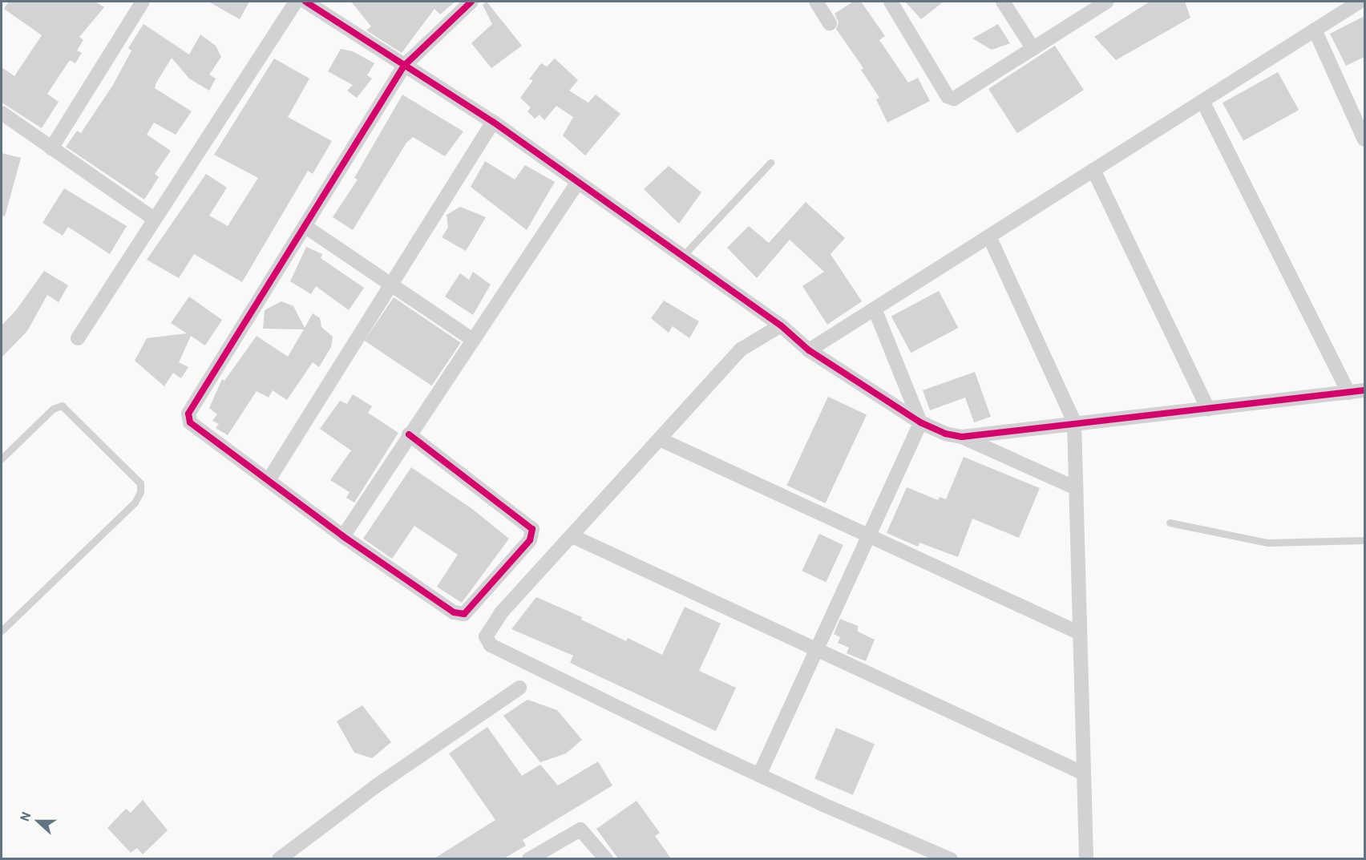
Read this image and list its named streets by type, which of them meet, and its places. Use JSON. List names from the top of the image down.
{
  "north": "left"
}
